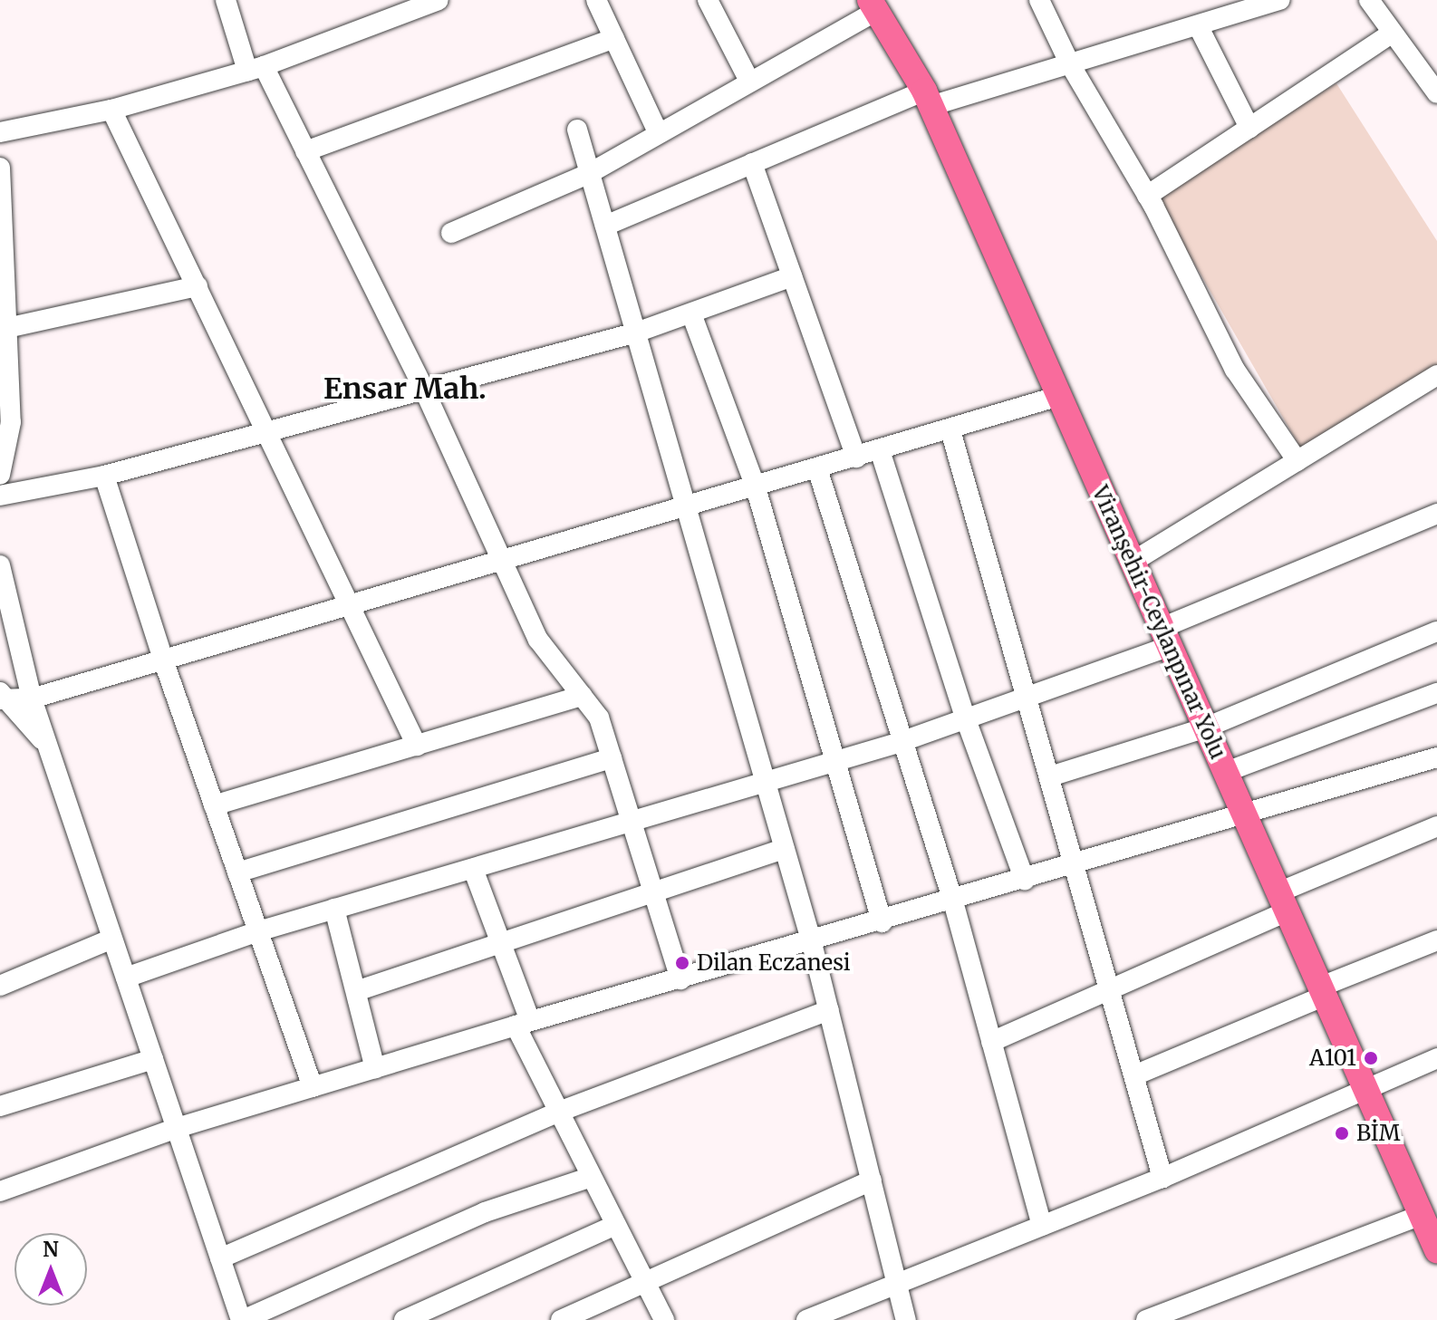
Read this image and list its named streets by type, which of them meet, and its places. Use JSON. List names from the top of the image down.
{
  "streets": {
    "main road": ["Viranşehir-Ceylanpınar Yolu"]
  },
  "districts": ["Ensar Mah."],
  "places": ["Dilan Eczanesi", "A101", "BİM"],
  "north": "top"
}
